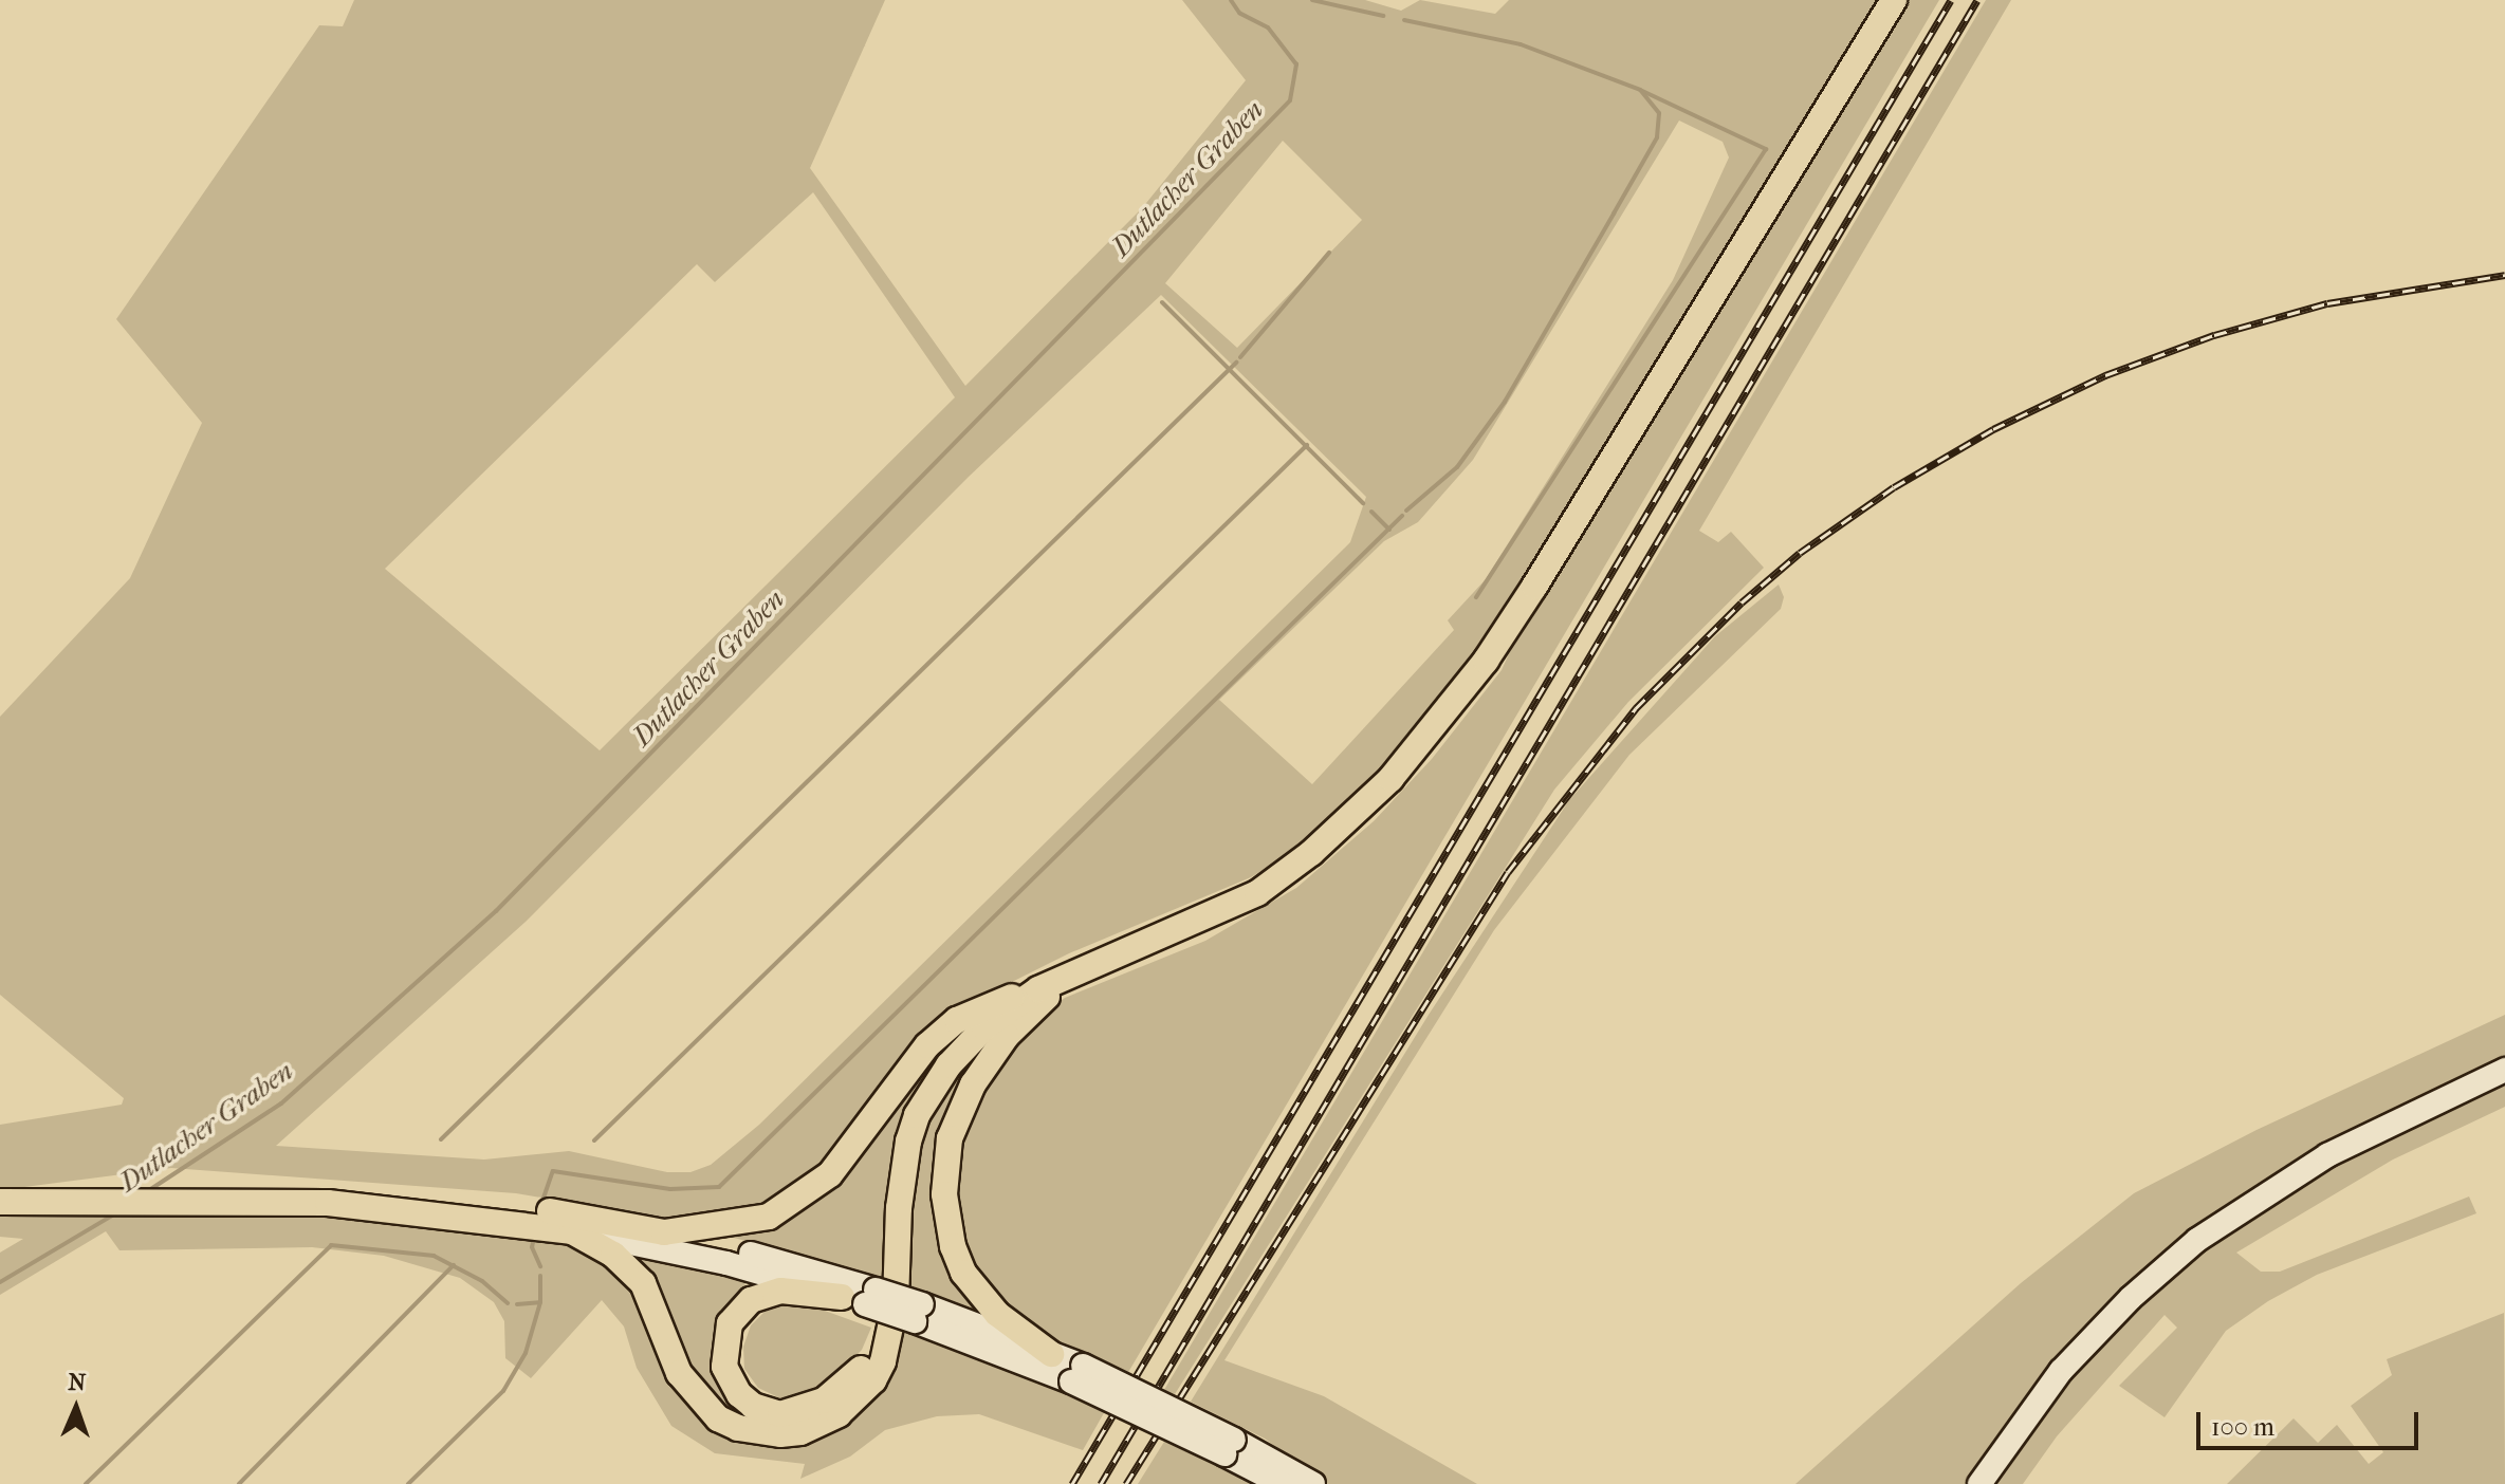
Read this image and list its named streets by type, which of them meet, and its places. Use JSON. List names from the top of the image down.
{
  "water": ["Dutlacher Graben"],
  "scale_bar": "100 m",
  "north": "top"
}
